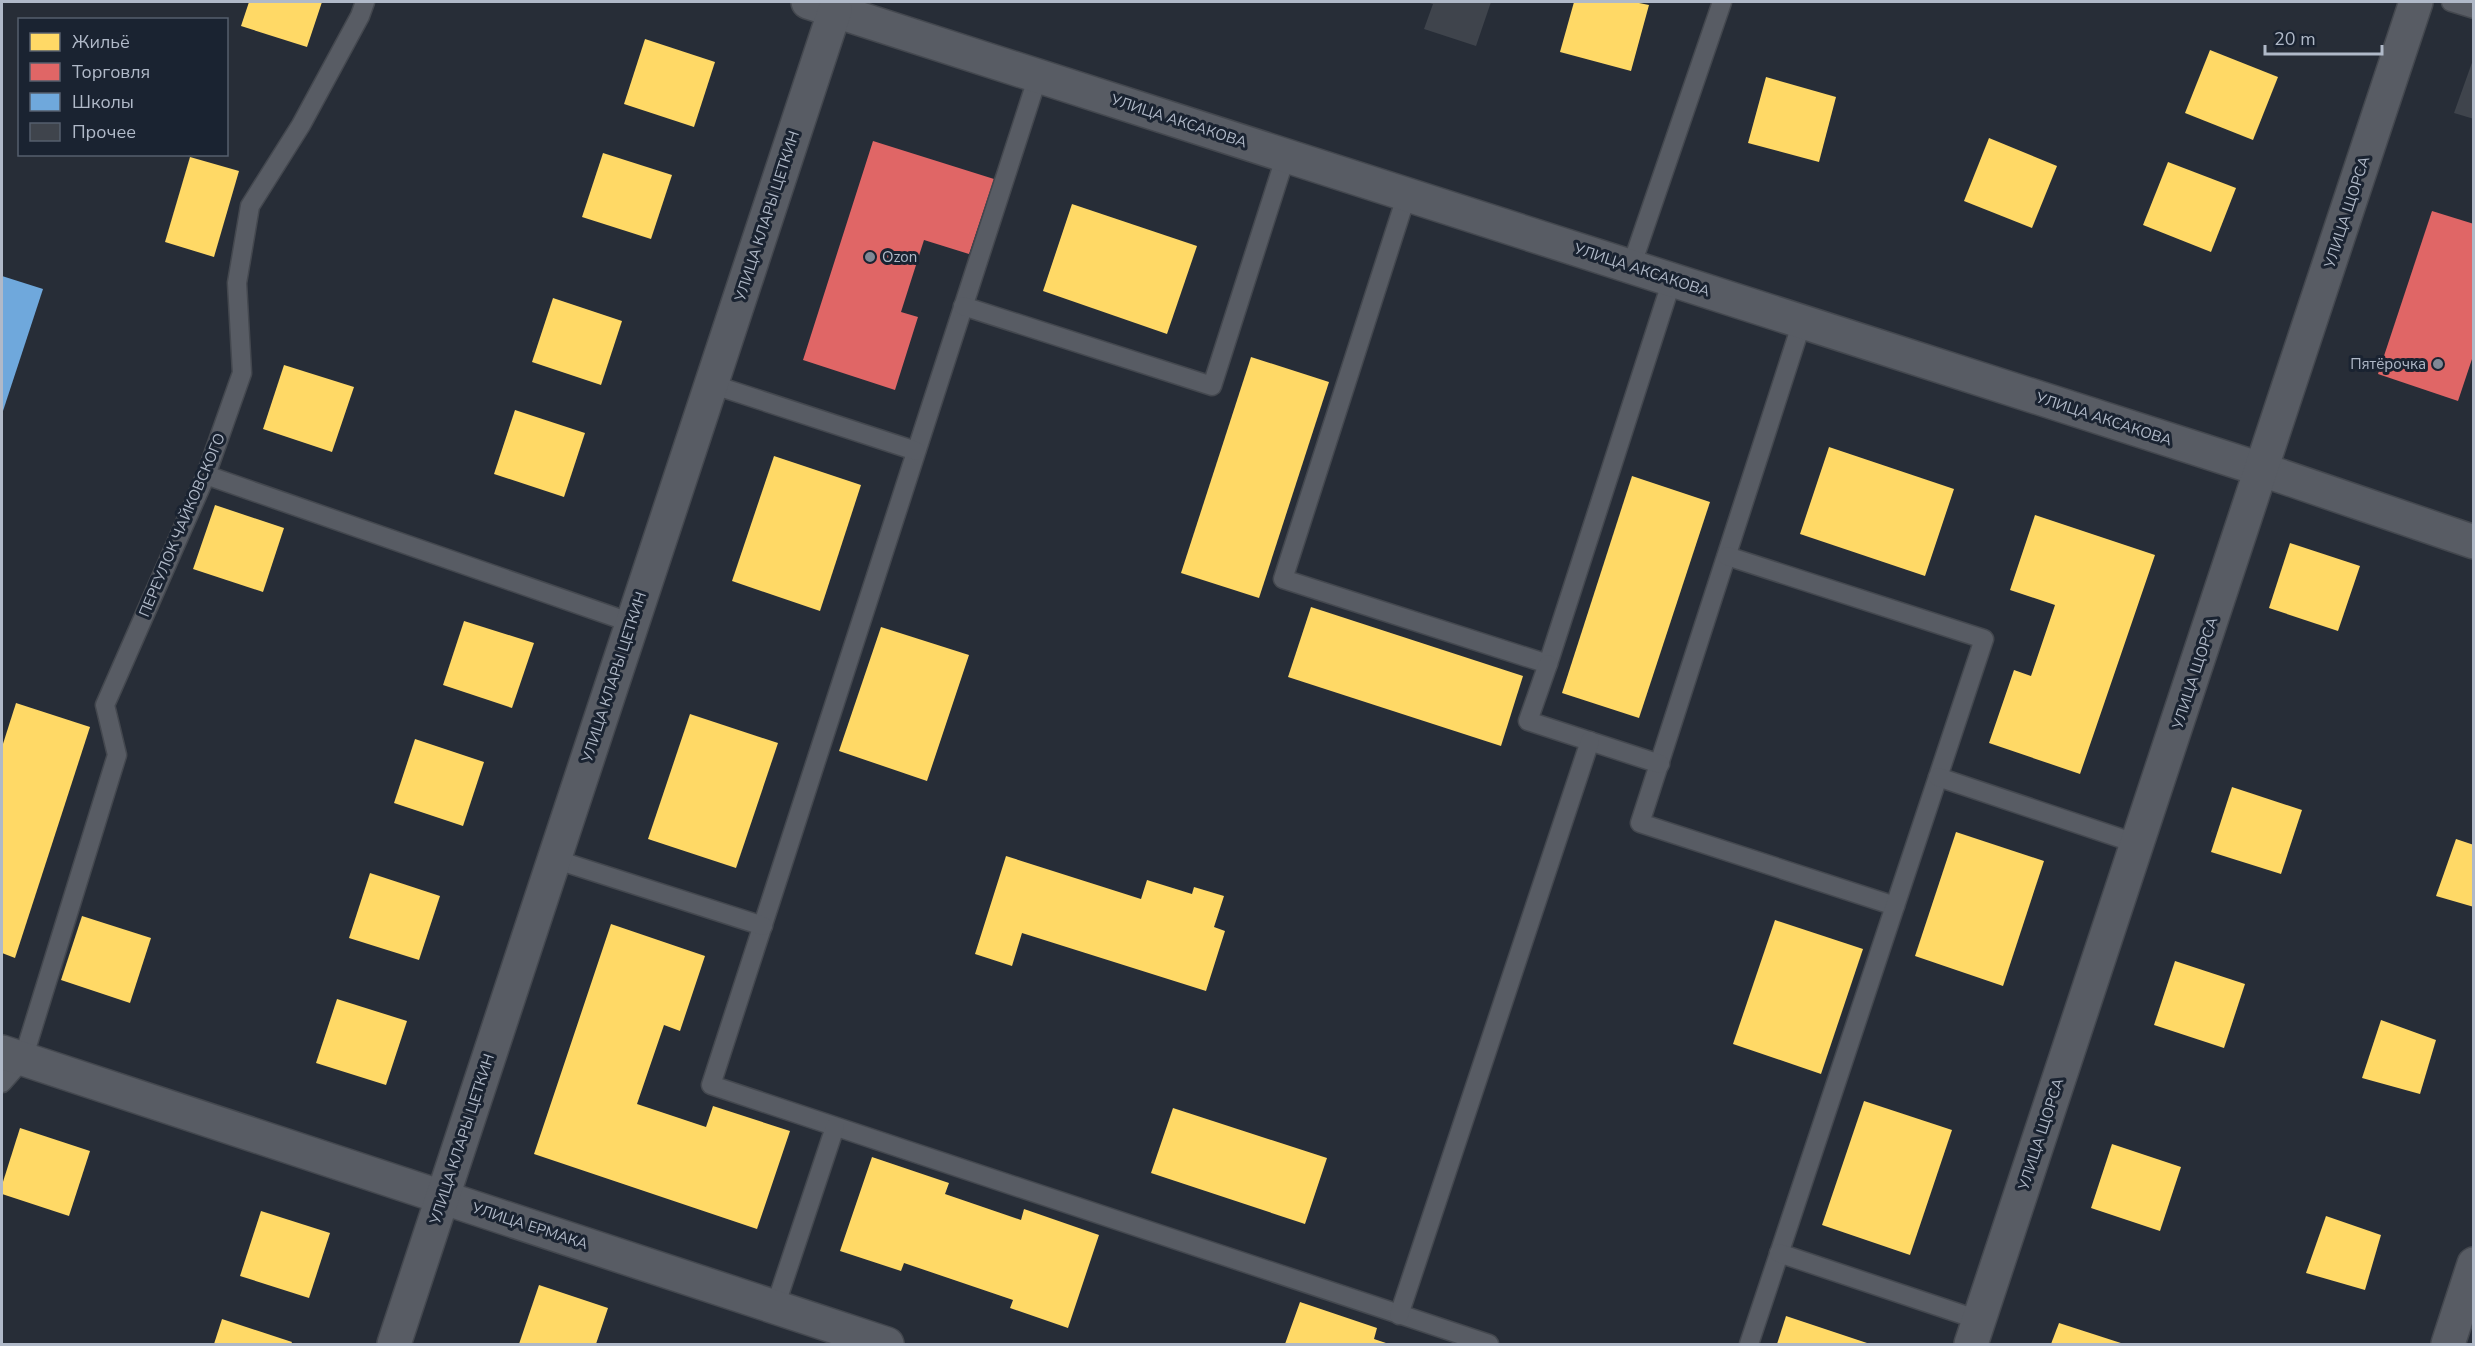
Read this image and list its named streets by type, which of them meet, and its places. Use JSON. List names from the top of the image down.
{
  "streets": {
    "street": [
      "УЛИЦА АКСАКОВА",
      "УЛИЦА ЩОРСА",
      "УЛИЦА КЛАРЫ ЦЕТКИН",
      "УЛИЦА ЕРМАКА"
    ],
    "lane": ["ПЕРЕУЛОК ЧАЙКОВСКОГО"]
  },
  "crossings": [
    ["УЛИЦА АКСАКОВА", "УЛИЦА ЩОРСА"],
    ["УЛИЦА АКСАКОВА", "УЛИЦА КЛАРЫ ЦЕТКИН"],
    ["УЛИЦА КЛАРЫ ЦЕТКИН", "УЛИЦА ЕРМАКА"],
    ["ПЕРЕУЛОК ЧАЙКОВСКОГО", "УЛИЦА ЕРМАКА"]
  ],
  "places": ["Ozon", "Пятёрочка"],
  "legend": [
    "Жильё",
    "Торговля",
    "Школы",
    "Прочее"
  ],
  "scale_bar": "20 m"
}
